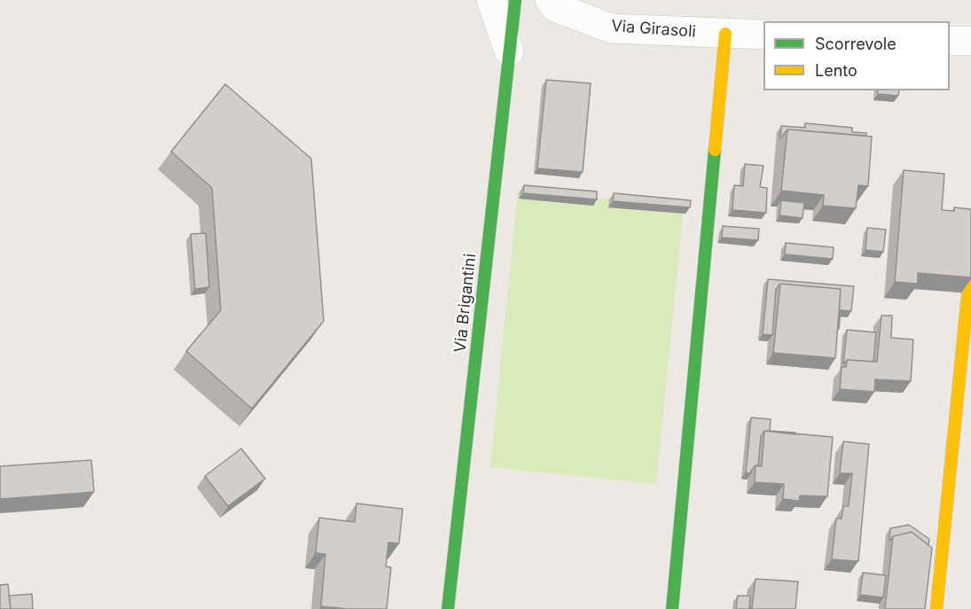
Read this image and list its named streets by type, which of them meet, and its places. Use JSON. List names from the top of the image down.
{
  "streets": {
    "street": ["Via Girasoli", "Via Brigantini"]
  },
  "legend": ["Scorrevole", "Lento"]
}
